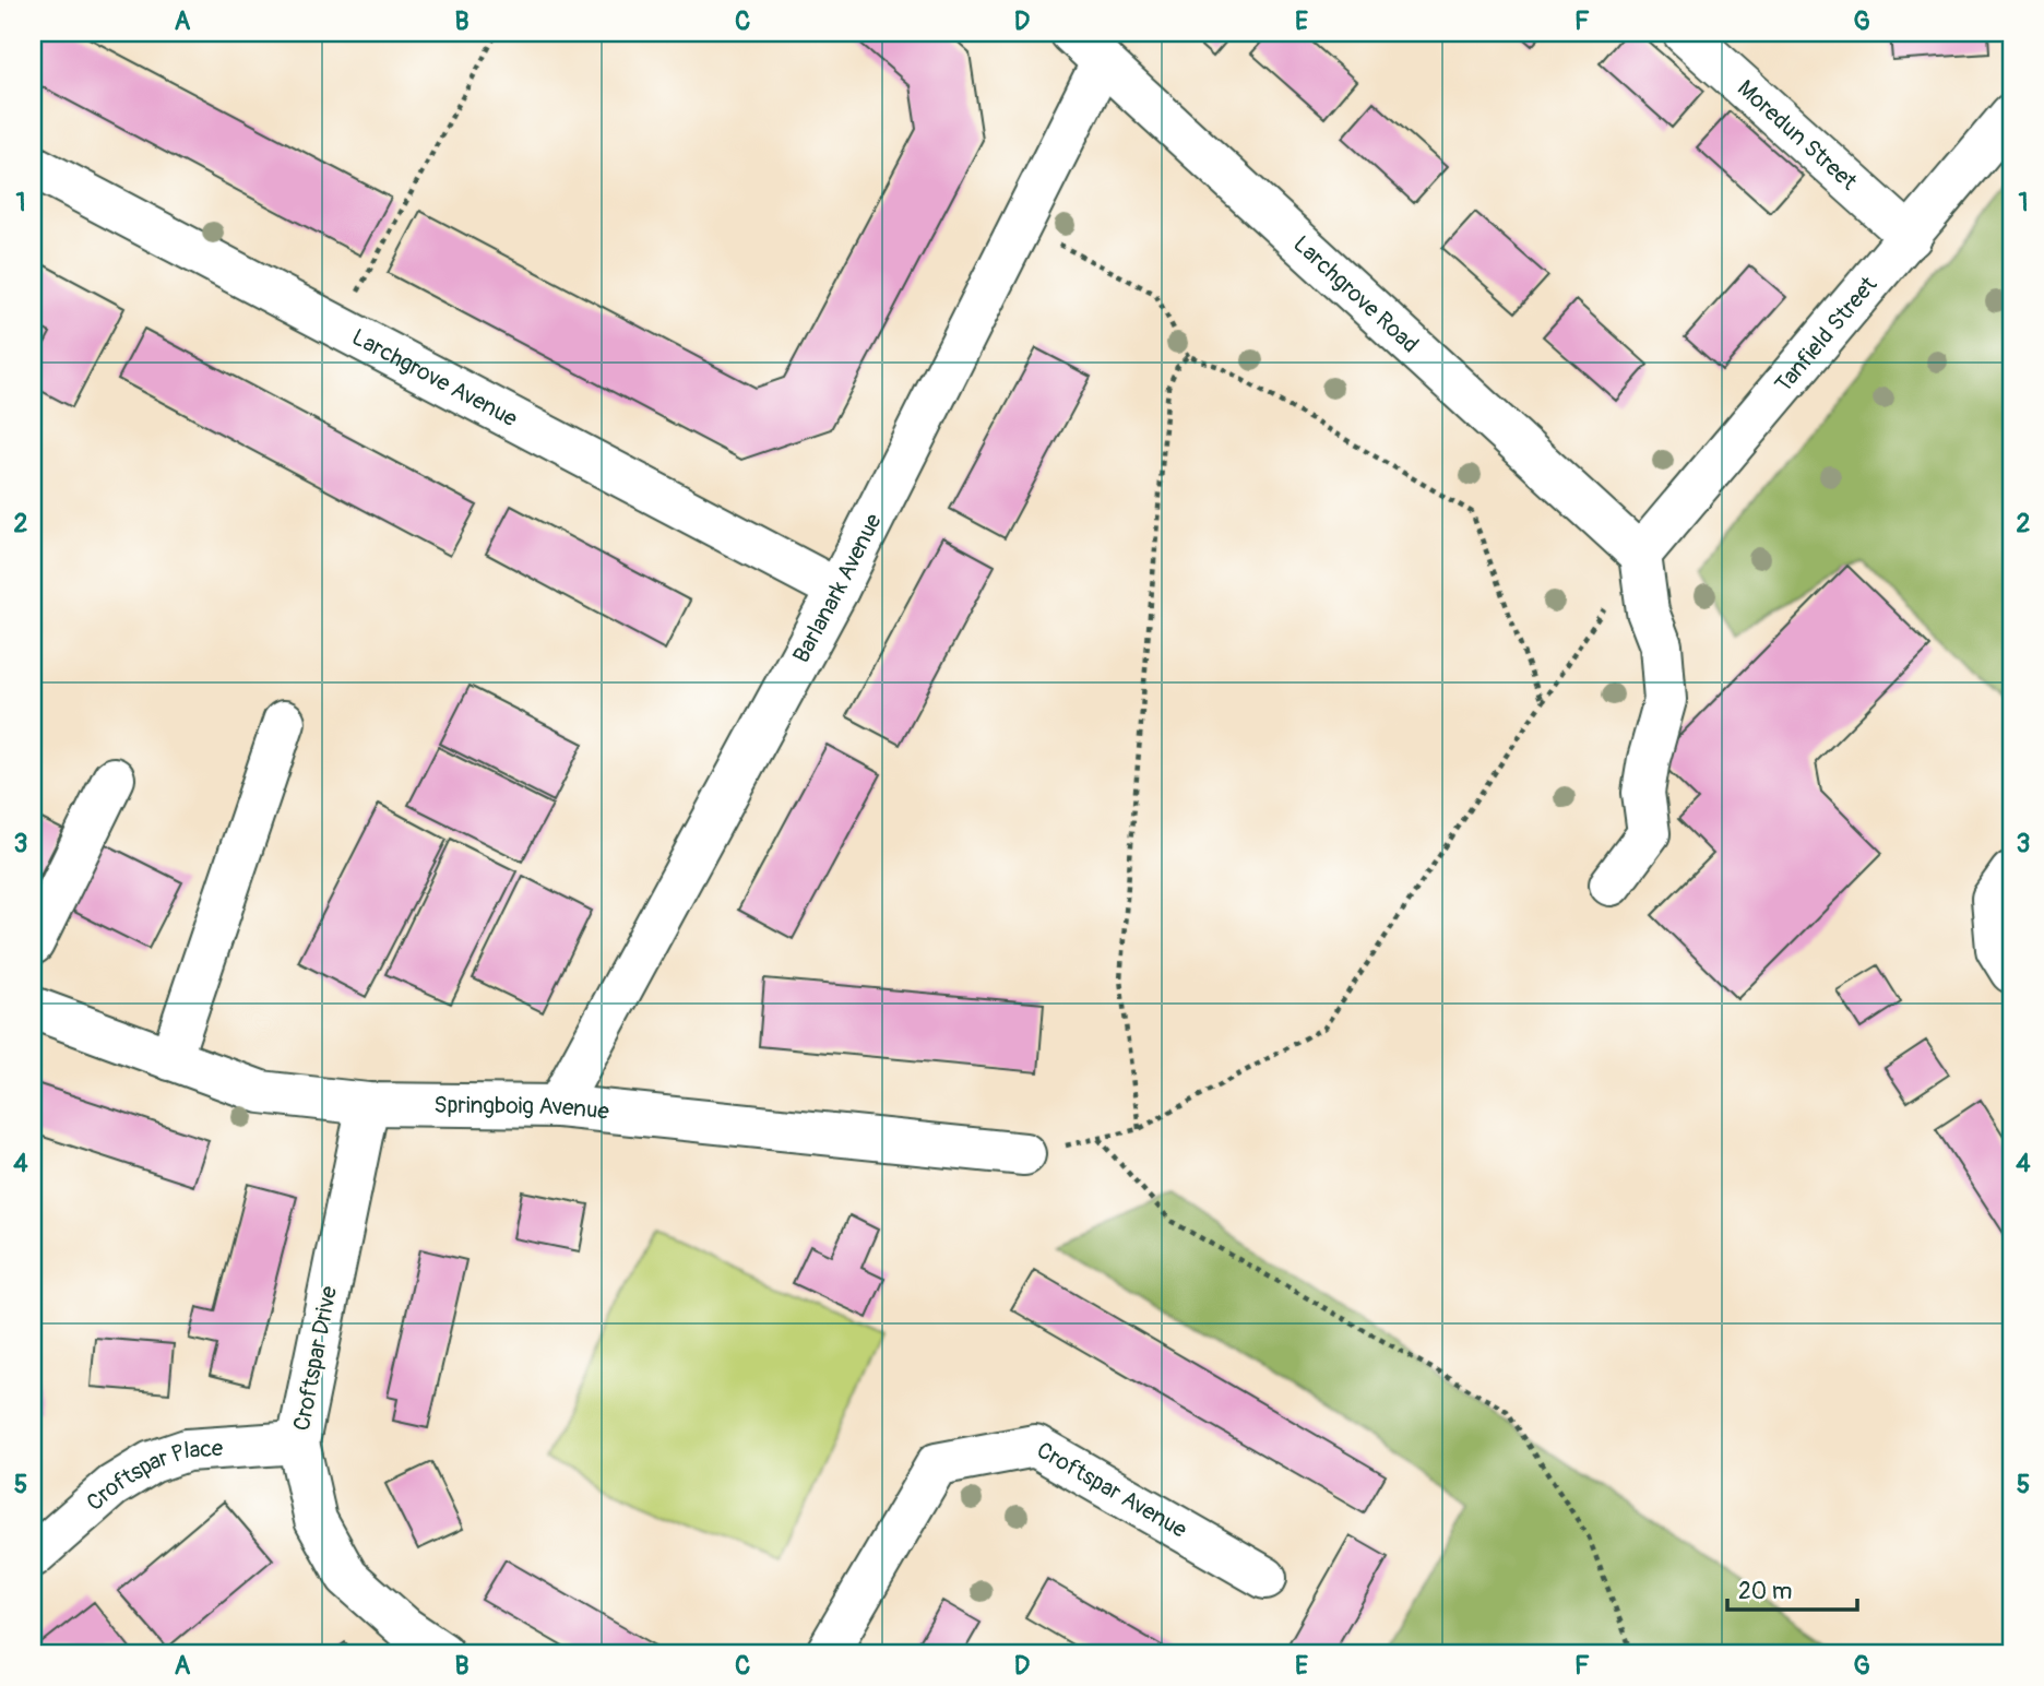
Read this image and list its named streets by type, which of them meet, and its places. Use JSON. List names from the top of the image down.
{
  "streets": {
    "street": [
      "Moredun Street",
      "Larchgrove Road",
      "Tanfield Street",
      "Larchgrove Avenue",
      "Barlanark Avenue",
      "Springboig Avenue",
      "Croftspar Drive",
      "Croftspar Place",
      "Croftspar Avenue"
    ]
  },
  "crossings": [
    ["Moredun Street", "Tanfield Street"],
    ["Larchgrove Road", "Tanfield Street"],
    ["Larchgrove Road", "Barlanark Avenue"],
    ["Larchgrove Avenue", "Barlanark Avenue"],
    ["Barlanark Avenue", "Springboig Avenue"],
    ["Springboig Avenue", "Croftspar Drive"],
    ["Croftspar Drive", "Croftspar Place"]
  ],
  "scale_bar": "20 m",
  "grid": {
    "columns": [
      "A",
      "B",
      "C",
      "D",
      "E",
      "F",
      "G"
    ],
    "rows": [
      "1",
      "2",
      "3",
      "4",
      "5"
    ]
  }
}
